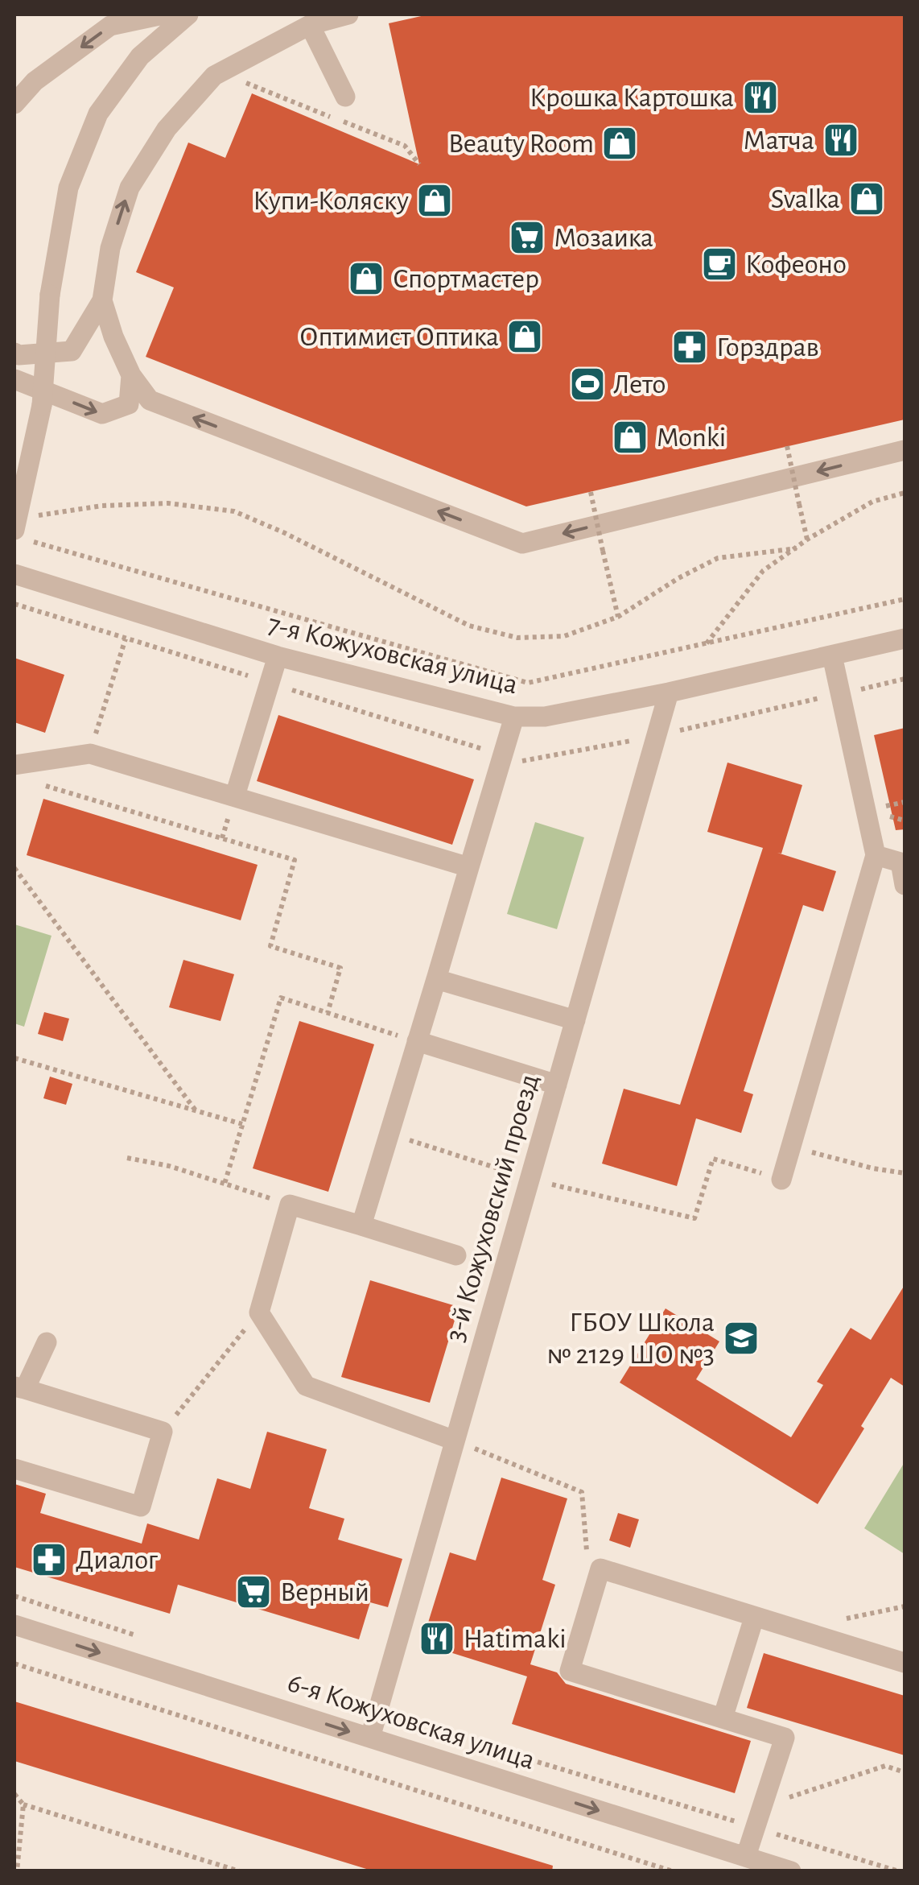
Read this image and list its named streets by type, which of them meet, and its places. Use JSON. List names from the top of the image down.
{
  "streets": {
    "street": ["7-я Кожуховская улица", "3-й Кожуховский проезд", "6-я Кожуховская улица"]
  },
  "crossings": [
    ["7-я Кожуховская улица", "3-й Кожуховский проезд"],
    ["3-й Кожуховский проезд", "6-я Кожуховская улица"]
  ],
  "one_way": ["6-я Кожуховская улица"],
  "places": {
    "restaurant": ["Крошка Картошка", "Матча", "Hatimaki"],
    "shop": [
      "Beauty Room",
      "Svalka",
      "Купи-Коляску",
      "Спортмастер",
      "Оптимист Оптика",
      "Monki"
    ],
    "supermarket": ["Мозаика", "Верный"],
    "cafe": ["Кофеоно"],
    "pharmacy": ["Горздрав", "Диалог"],
    "sports": ["Лето"],
    "school or university": ["ГБОУ Школа № 2129 ШО №3"]
  }
}
